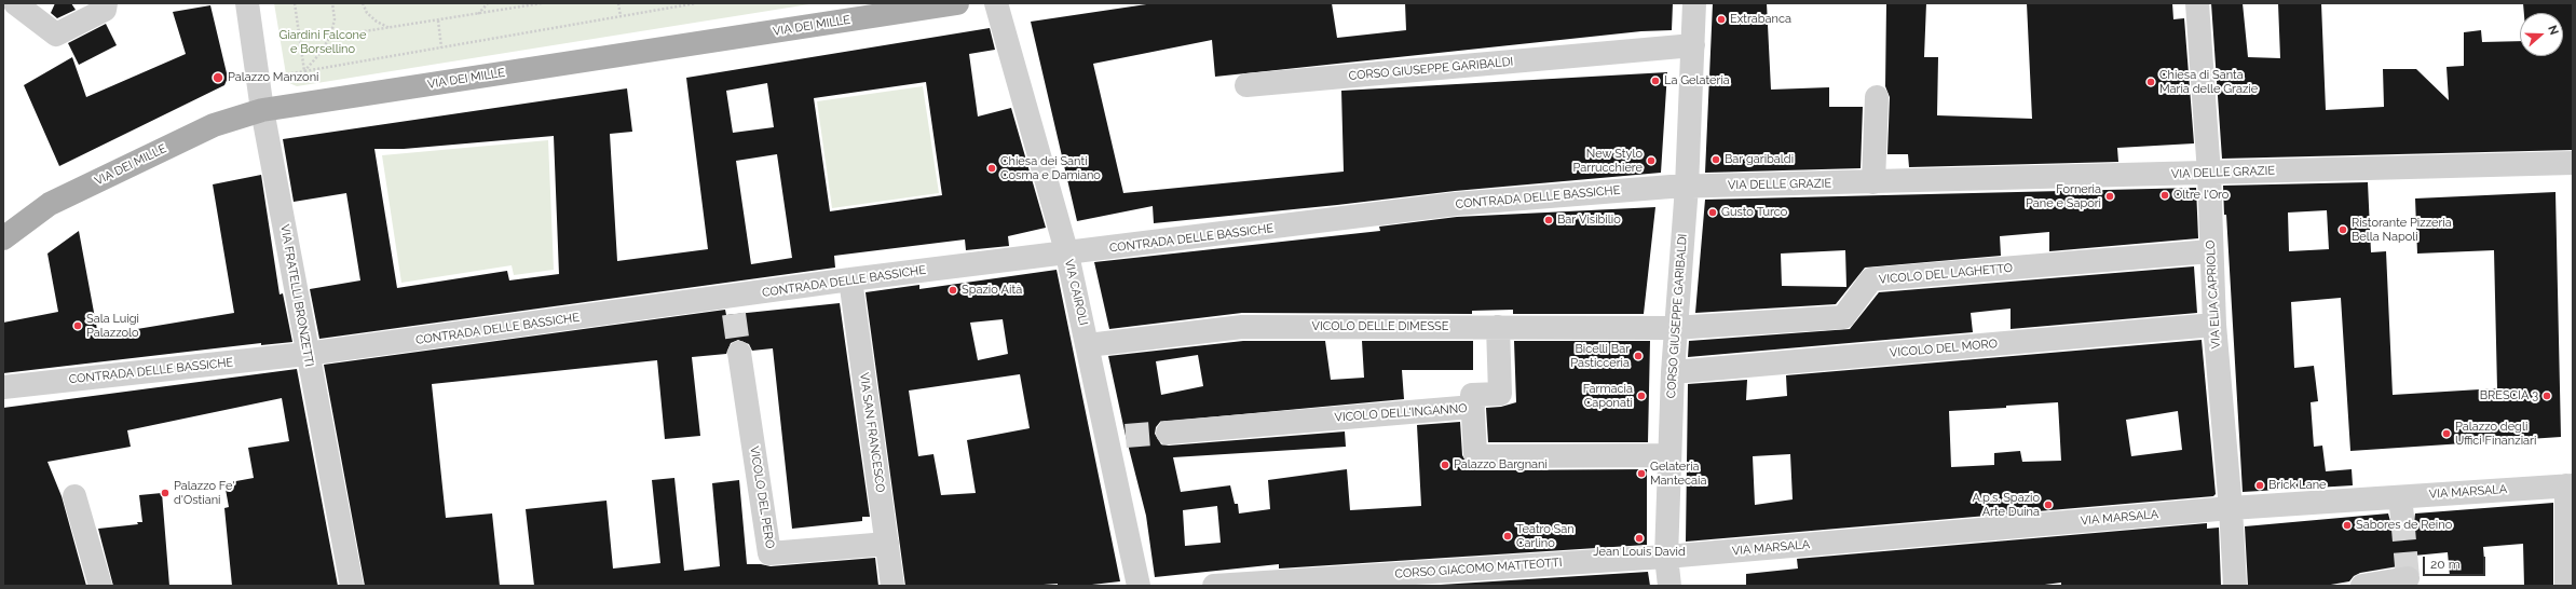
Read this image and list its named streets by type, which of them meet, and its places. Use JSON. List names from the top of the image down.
{
  "streets": {
    "main road": ["VIA DEI MILLE"],
    "street": [
      "CORSO GIUSEPPE GARIBALDI",
      "VIA DELLE GRAZIE",
      "CONTRADA DELLE BASSICHE",
      "VICOLO DEL LAGHETTO",
      "VIA CAIROLI",
      "VIA ELIA CAPRIOLO",
      "VIA FRATELLI BRONZETTI",
      "VICOLO DELLE DIMESSE",
      "VICOLO DEL MORO",
      "VICOLO DELL'INGANNO",
      "VIA SAN FRANCESCO",
      "VIA MARSALA",
      "VICOLO DEL PERO",
      "CORSO GIACOMO MATTEOTTI"
    ]
  },
  "crossings": [
    ["VIA DEI MILLE", "VIA FRATELLI BRONZETTI"],
    ["CORSO GIUSEPPE GARIBALDI", "VIA DELLE GRAZIE"],
    ["CORSO GIUSEPPE GARIBALDI", "CONTRADA DELLE BASSICHE"],
    ["CORSO GIUSEPPE GARIBALDI", "VICOLO DEL LAGHETTO"],
    ["CORSO GIUSEPPE GARIBALDI", "VICOLO DELLE DIMESSE"],
    ["CORSO GIUSEPPE GARIBALDI", "VICOLO DEL MORO"],
    ["CORSO GIUSEPPE GARIBALDI", "VICOLO DELL'INGANNO"],
    ["CORSO GIUSEPPE GARIBALDI", "VIA MARSALA"],
    ["CORSO GIUSEPPE GARIBALDI", "CORSO GIACOMO MATTEOTTI"],
    ["VIA DELLE GRAZIE", "CONTRADA DELLE BASSICHE"],
    ["VIA DELLE GRAZIE", "VIA ELIA CAPRIOLO"],
    ["CONTRADA DELLE BASSICHE", "VIA CAIROLI"],
    ["CONTRADA DELLE BASSICHE", "VIA FRATELLI BRONZETTI"],
    ["CONTRADA DELLE BASSICHE", "VIA SAN FRANCESCO"],
    ["VICOLO DEL LAGHETTO", "VIA ELIA CAPRIOLO"],
    ["VICOLO DEL LAGHETTO", "VICOLO DELLE DIMESSE"],
    ["VIA CAIROLI", "VICOLO DELLE DIMESSE"],
    ["VIA ELIA CAPRIOLO", "VICOLO DEL MORO"],
    ["VIA ELIA CAPRIOLO", "VIA MARSALA"],
    ["VIA SAN FRANCESCO", "VICOLO DEL PERO"],
    ["VIA MARSALA", "CORSO GIACOMO MATTEOTTI"]
  ],
  "parks": ["Giardini Falcone e Borsellino"],
  "places": [
    "Extrabanca",
    "Palazzo Manzoni",
    "La Gelateria",
    "Chiesa di Santa Maria delle Grazie",
    "Bar garibaldi",
    "New Stylo Parrucchiere",
    "Chiesa dei Santi Cosma e Damiano",
    "Oltre l'Oro",
    "Forneria Pane e Sapori",
    "Gusto Turco",
    "Bar Visibilio",
    "Ristorante Pizzeria Bella Napoli",
    "Spazio Aità",
    "Sala Luigi Palazzolo",
    "Bicelli Bar Pasticceria",
    "Farmacia Caponati",
    "BRESCIA 3",
    "Palazzo degli Uffici Finanziari",
    "Palazzo Bargnani",
    "Gelateria Mantecaia",
    "Brick Lane",
    "Palazzo Fe' d'Ostiani",
    "A.p.s. Spazio Arte Duina",
    "Sabores de Reino",
    "Teatro San Carlino",
    "Jean Louis David"
  ],
  "scale_bar": "20 m",
  "north": "right"
}
